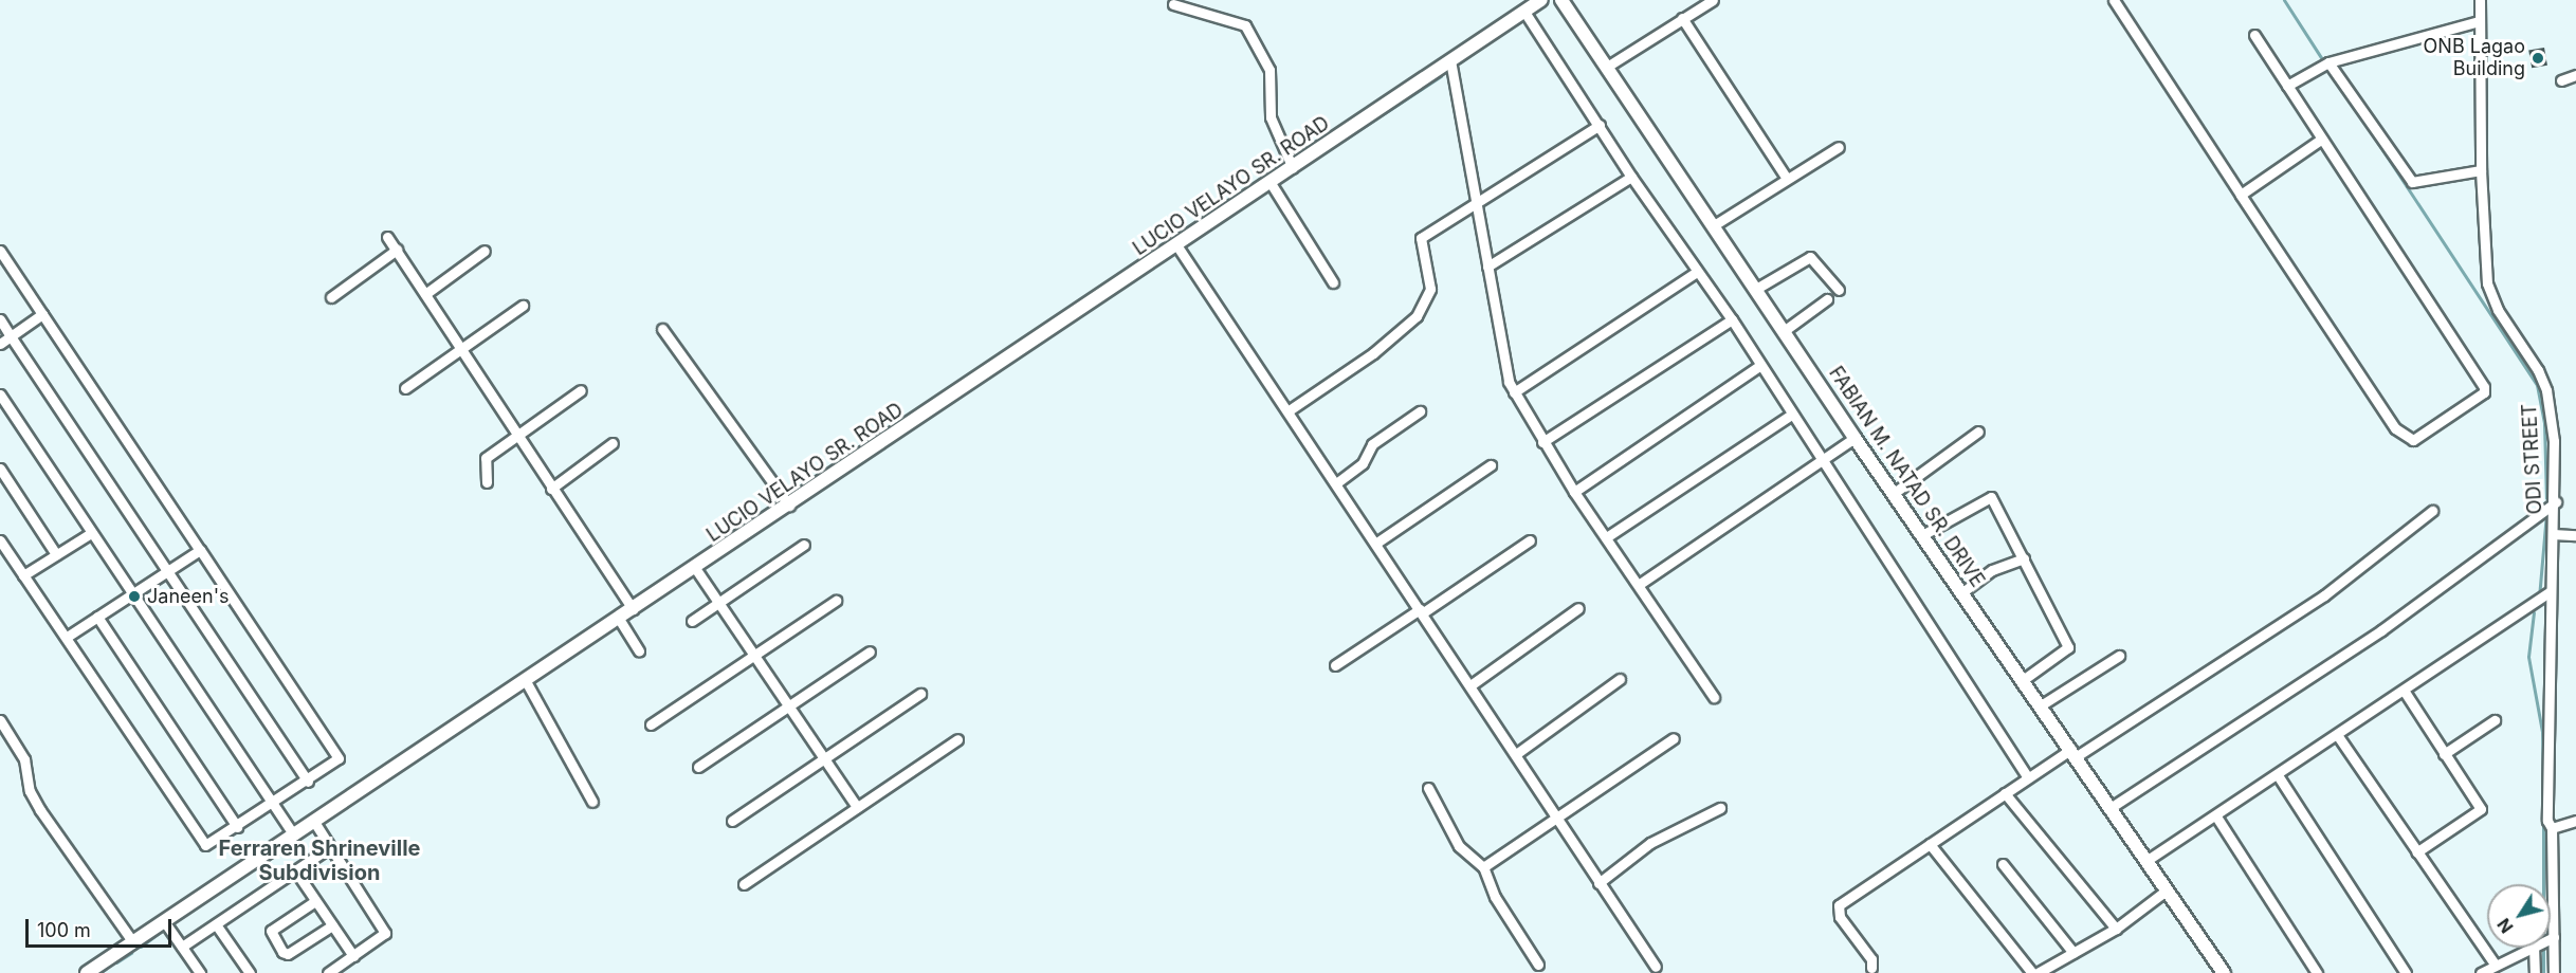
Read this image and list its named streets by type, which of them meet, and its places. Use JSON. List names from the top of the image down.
{
  "streets": {
    "main road": ["LUCIO VELAYO SR. ROAD", "FABIAN M. NATAD SR. DRIVE"],
    "street": ["ODI STREET"]
  },
  "districts": ["Ferraren Shrineville Subdivision"],
  "places": ["ONB Lagao Building", "Janeen's"],
  "scale_bar": "100 m",
  "north": "bottom left"
}
